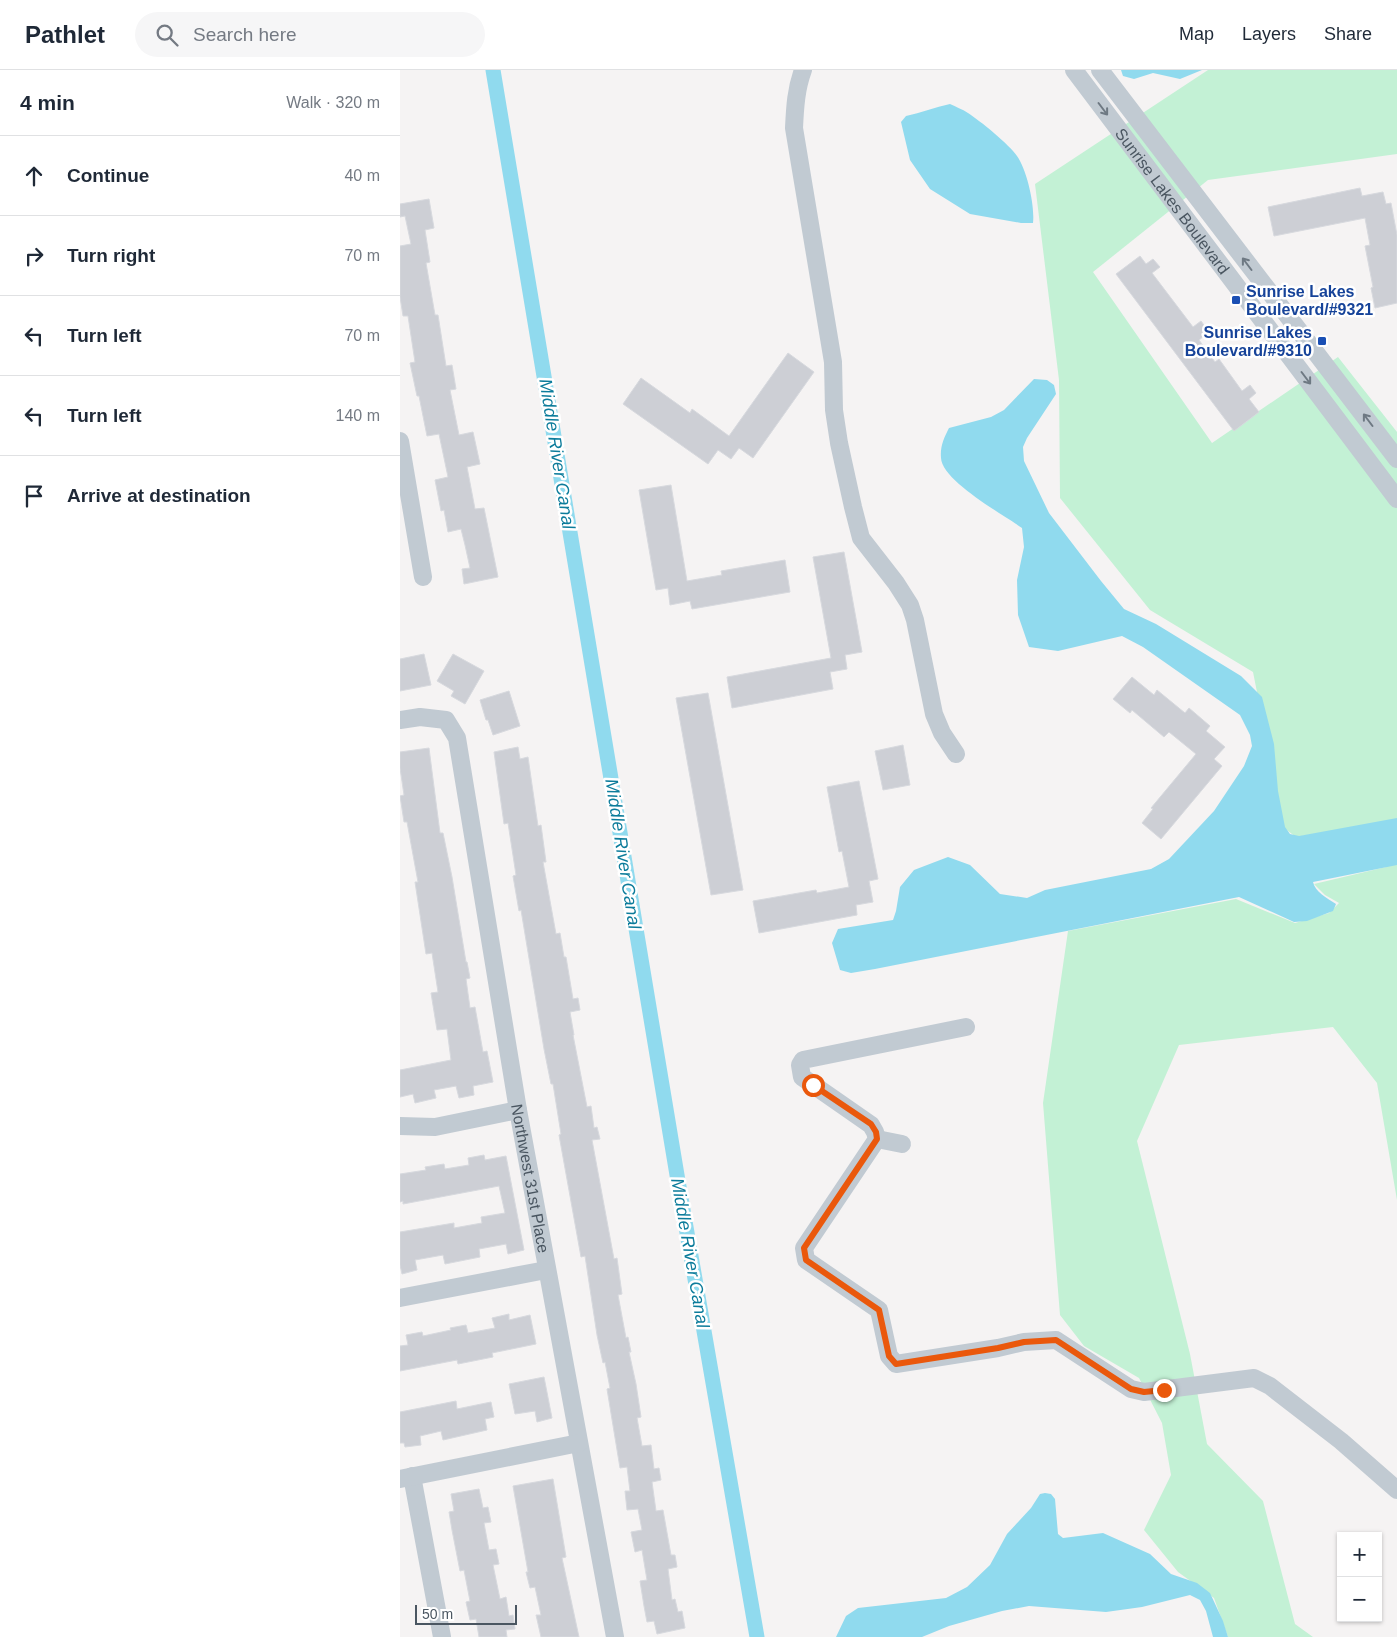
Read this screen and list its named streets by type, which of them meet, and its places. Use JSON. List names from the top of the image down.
{
  "streets": {
    "street": ["Sunrise Lakes Boulevard", "Northwest 31st Place"]
  },
  "water": ["Middle River Canal"],
  "places": {
    "transit": ["Sunrise Lakes Boulevard/#9321", "Sunrise Lakes Boulevard/#9310"]
  },
  "scale_bar": "50 m",
  "page": {
    "header": "Pathlet",
    "search": "Search here",
    "nav": ["Map", "Layers", "Share"],
    "heading": ["4 min", "Walk · 320 m"],
    "list": [
      ["Continue", "40 m"],
      ["Turn right", "70 m"],
      ["Turn left", "70 m"],
      ["Turn left", "140 m"],
      "Arrive at destination"
    ],
    "map_buttons": ["+", "−"],
    "scale": "50 m"
  }
}
